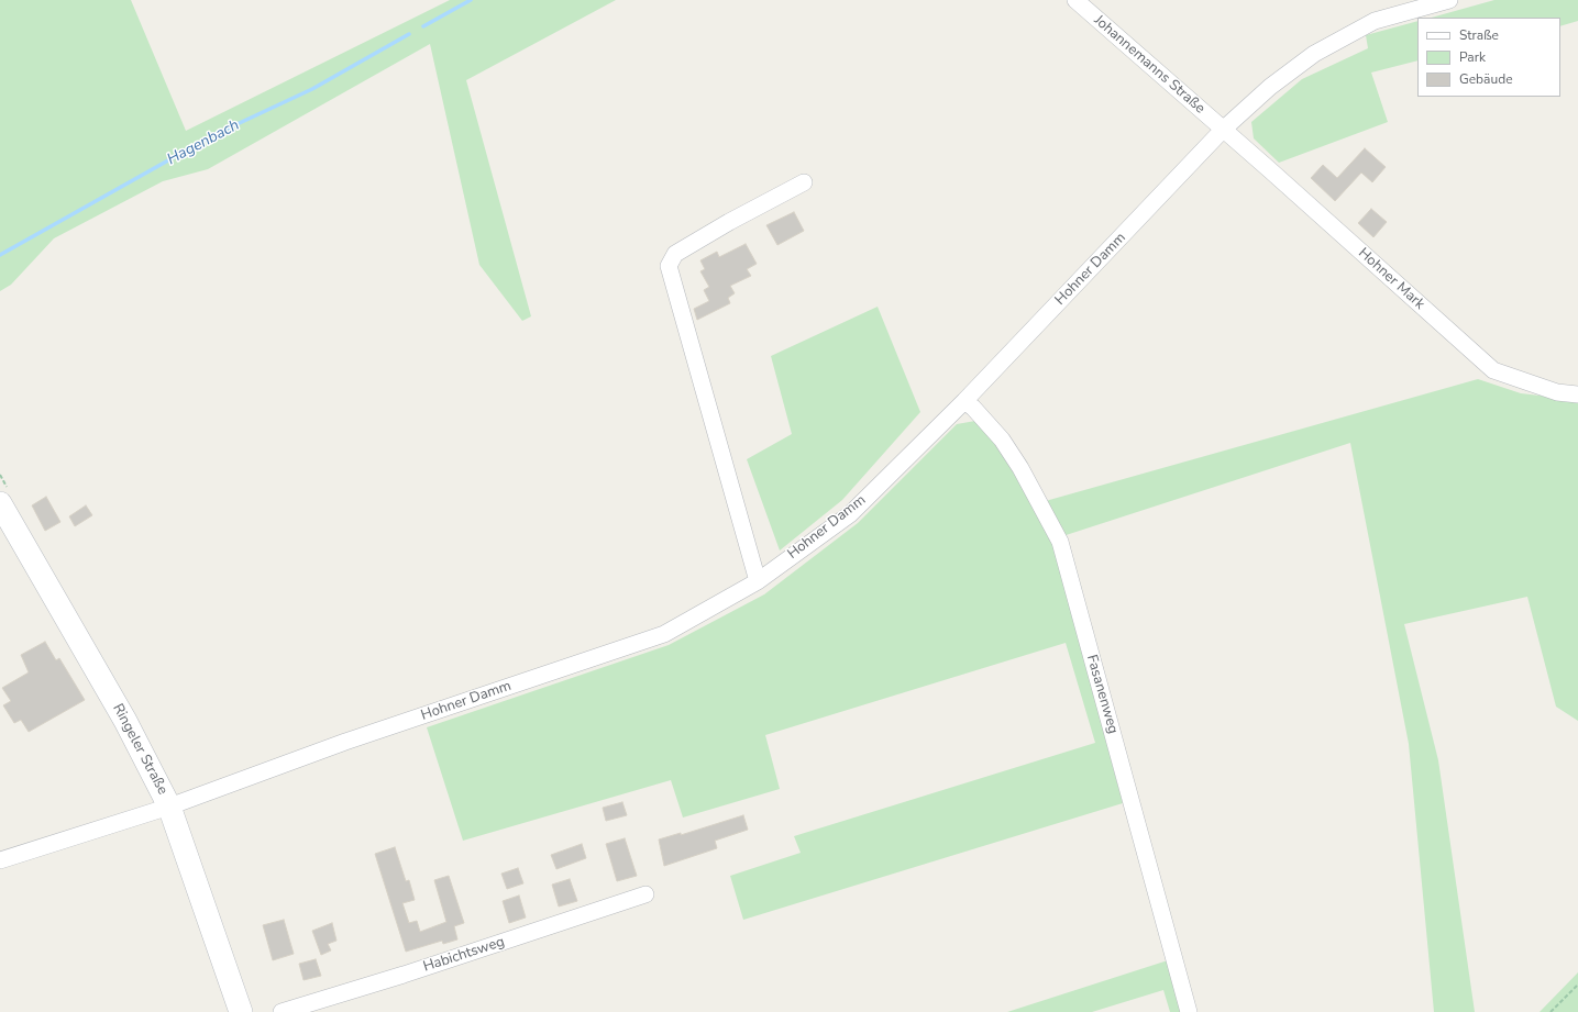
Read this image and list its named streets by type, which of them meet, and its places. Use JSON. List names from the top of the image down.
{
  "streets": {
    "street": [
      "Johannemanns Straße",
      "Hohner Damm",
      "Hohner Mark",
      "Fasanenweg",
      "Ringeler Straße",
      "Habichtsweg"
    ]
  },
  "crossings": [
    ["Johannemanns Straße", "Hohner Damm"],
    ["Johannemanns Straße", "Hohner Mark"],
    ["Hohner Damm", "Hohner Mark"],
    ["Hohner Damm", "Fasanenweg"],
    ["Hohner Damm", "Ringeler Straße"]
  ],
  "water": ["Hagenbach"],
  "legend": ["Straße", "Park", "Gebäude"]
}
